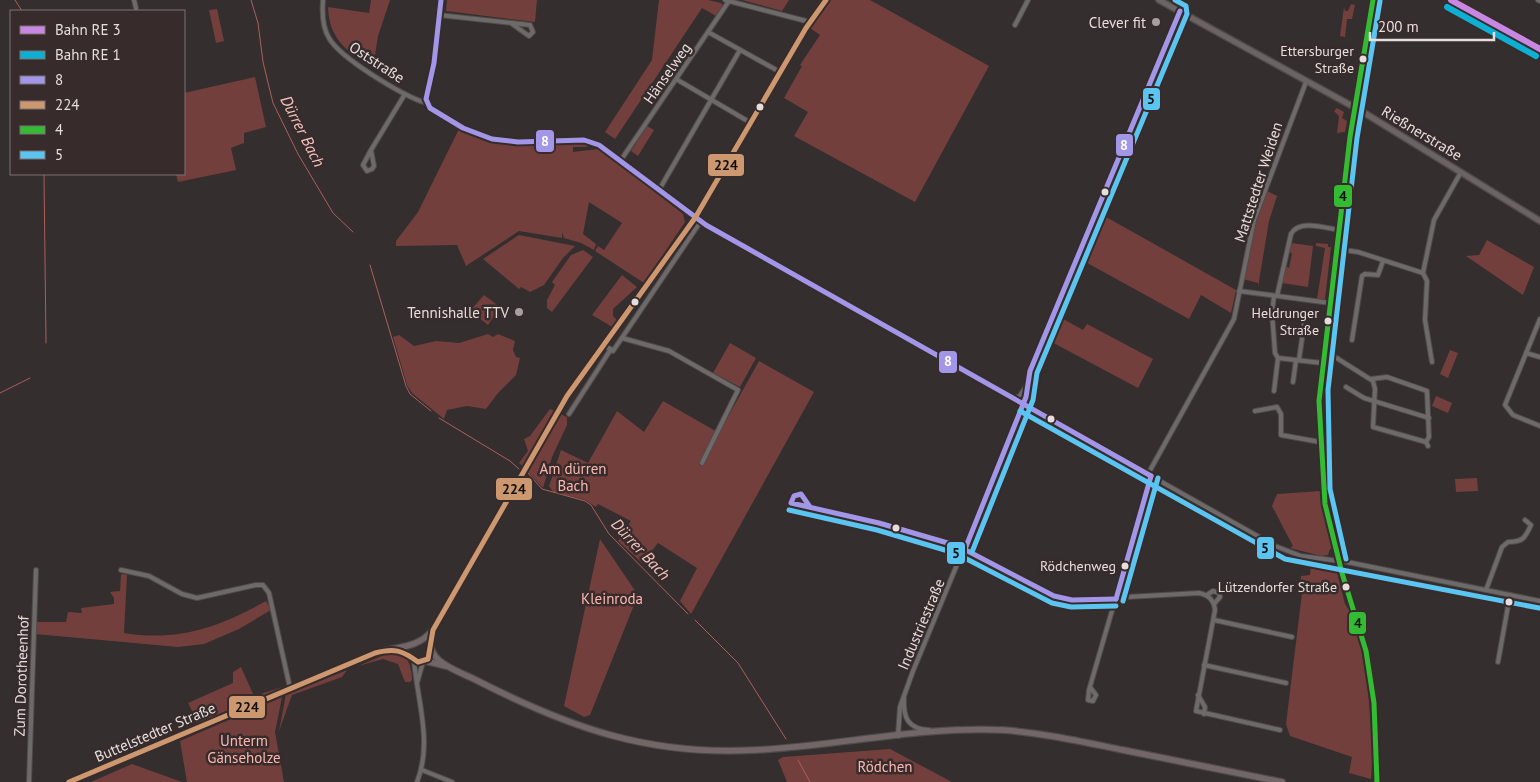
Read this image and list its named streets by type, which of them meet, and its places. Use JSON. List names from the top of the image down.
{
  "streets": {
    "main road": ["Buttelstedter Straße"],
    "street": [
      "Oststraße",
      "Hänselweg",
      "Rießnerstraße",
      "Mattstedter Weiden",
      "Industriestraße",
      "Zum Dorotheenhof"
    ]
  },
  "crossings": [
    ["Oststraße", "Industriestraße"],
    ["Rießnerstraße", "Mattstedter Weiden"],
    ["Rießnerstraße", "Industriestraße"]
  ],
  "water": ["Dürrer Bach"],
  "parks": [
    "Am dürren Bach",
    "Kleinroda",
    "Unterm Gänseholze",
    "Rödchen"
  ],
  "places": [
    "Clever fit",
    "Ettersburger Straße",
    "Tennishalle TTV",
    "Heldrunger Straße",
    "Rödchenweg",
    "Lützendorfer Straße"
  ],
  "lines": [
    "transit line 8",
    "transit line 224",
    "transit line 4",
    "transit line 5"
  ],
  "legend": [
    "Bahn RE 3",
    "Bahn RE 1",
    "8",
    "224",
    "4",
    "5"
  ],
  "scale_bar": "200 m"
}
